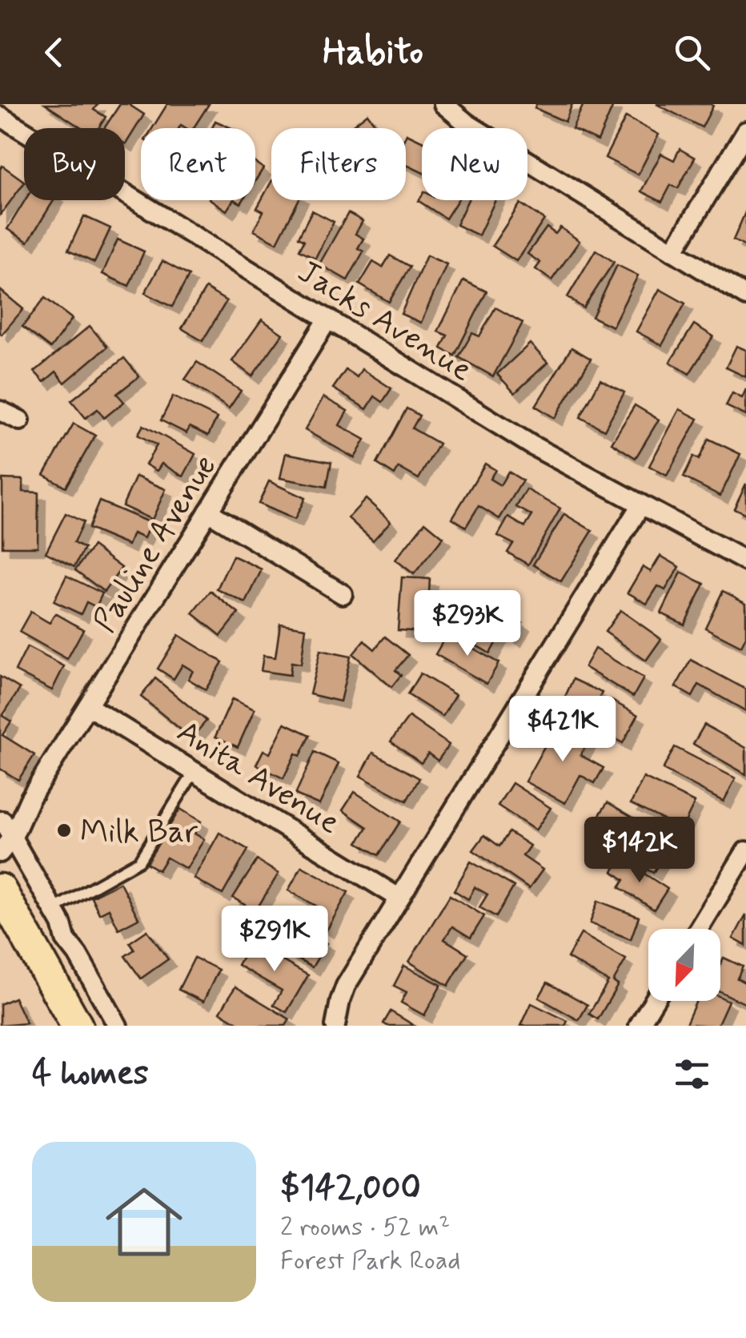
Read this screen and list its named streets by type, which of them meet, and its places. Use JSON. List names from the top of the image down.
{
  "streets": {
    "street": ["Jacks Avenue", "Pauline Avenue", "Anita Avenue"]
  },
  "crossings": [
    ["Jacks Avenue", "Pauline Avenue"],
    ["Pauline Avenue", "Anita Avenue"]
  ],
  "places": ["Milk Bar"],
  "north": "bottom left",
  "page": {
    "header": "Habito",
    "chip": [
      "Buy",
      "Rent",
      "Filters",
      "New"
    ],
    "price": [
      "$293K",
      "$421K",
      "$142K",
      "$291K"
    ],
    "heading": "4 homes",
    "list": [
      {
        "name": "$142,000",
        "note": "2 rooms · 52 m² · Forest Park Road"
      }
    ]
  }
}
